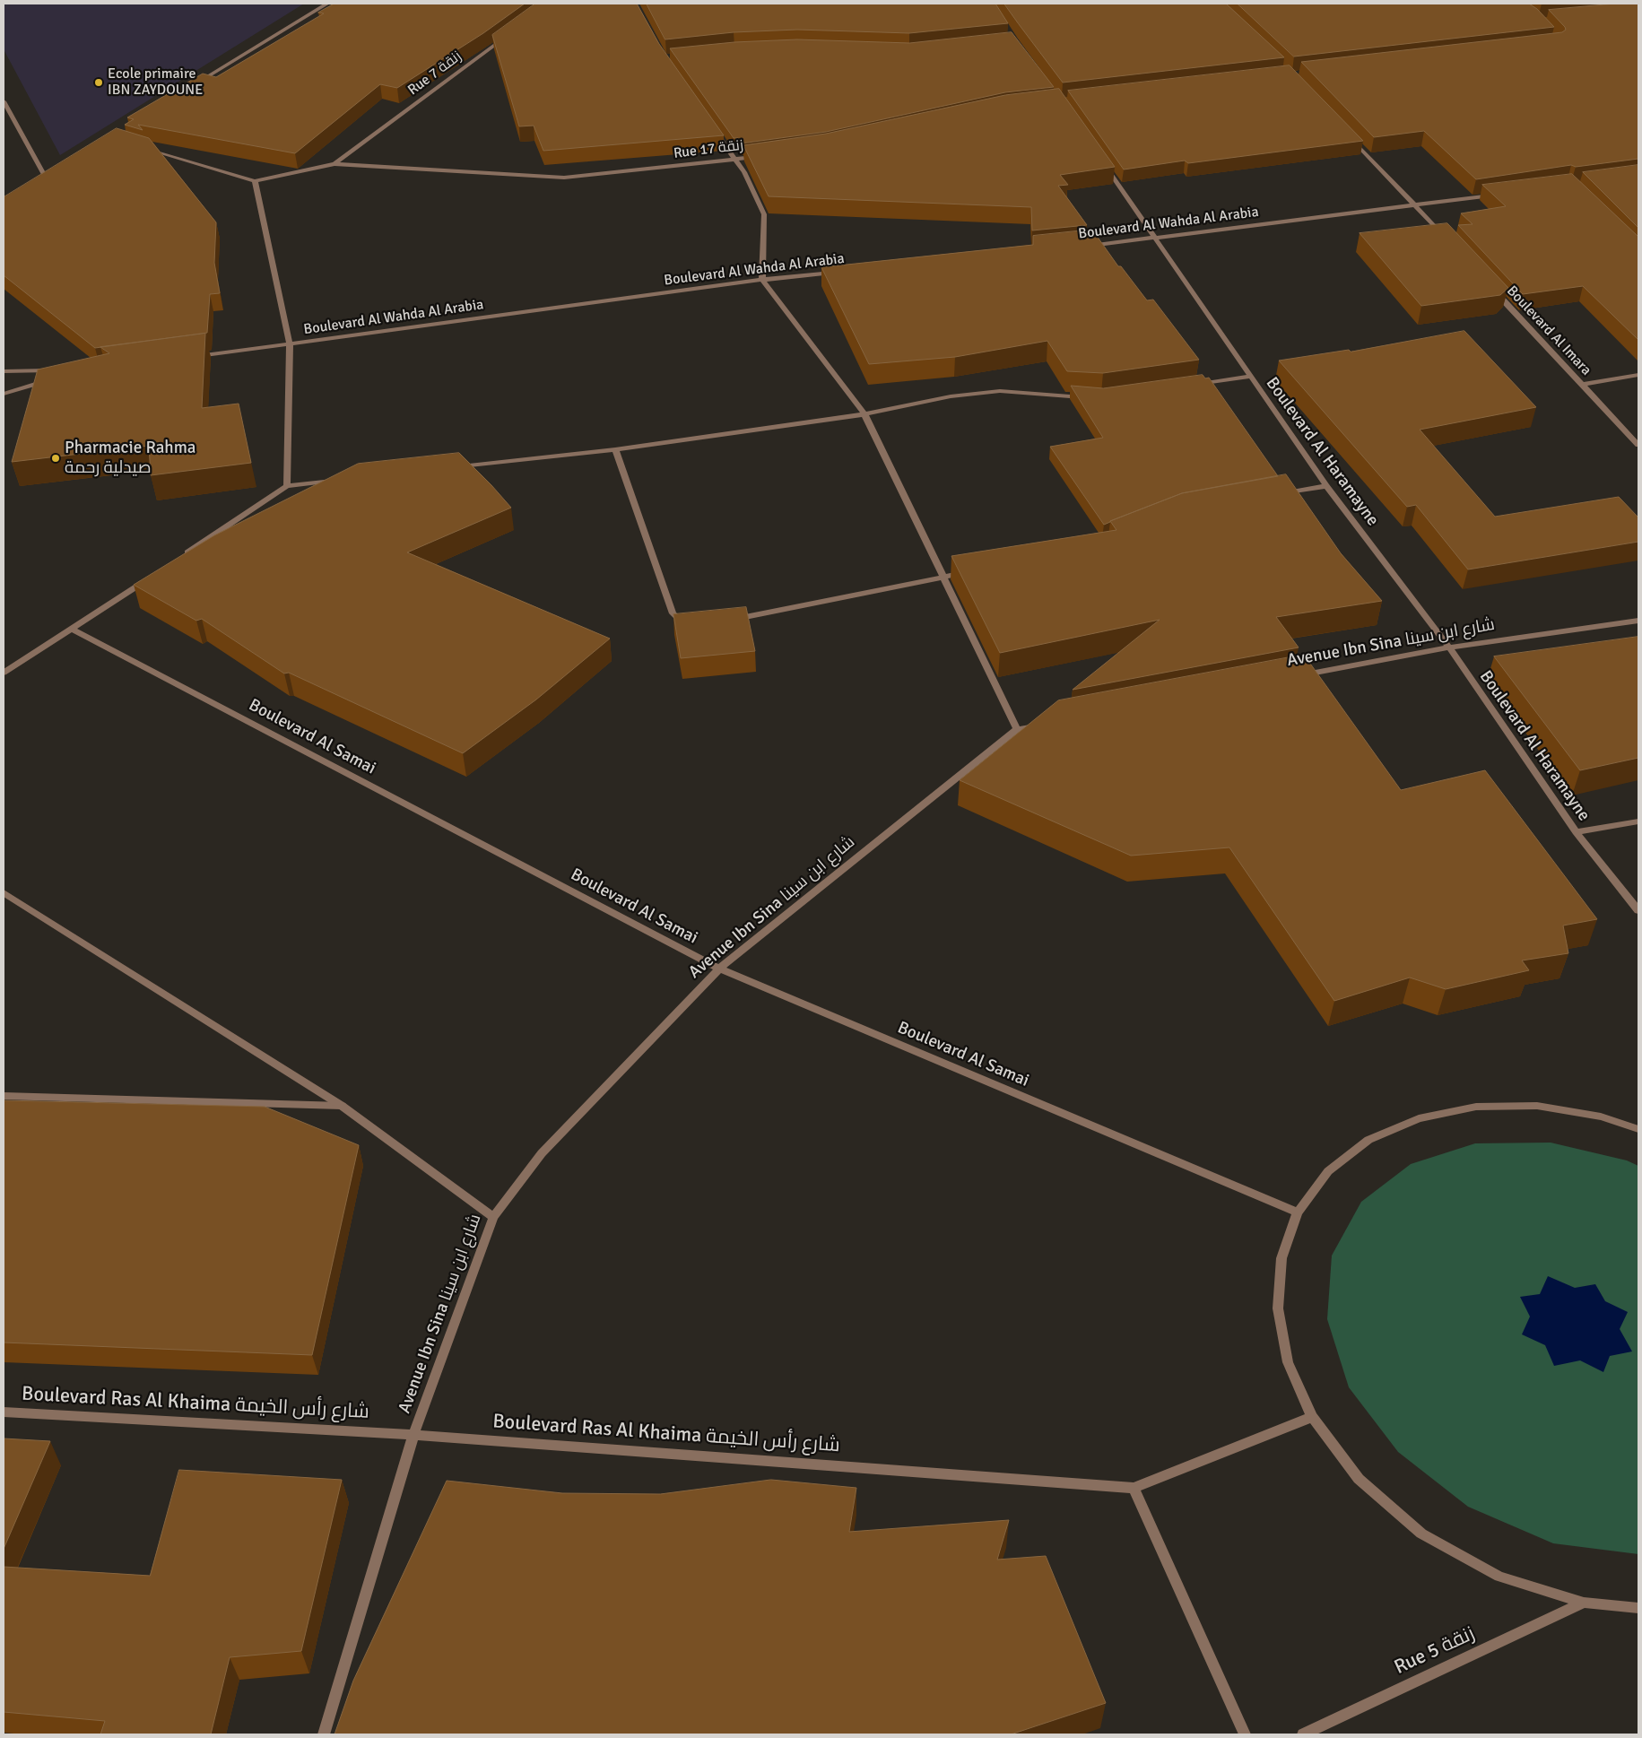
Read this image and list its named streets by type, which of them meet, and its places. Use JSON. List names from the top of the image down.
{
  "streets": {
    "street": [
      "Rue 7 زنقة",
      "Rue 17 زنقة",
      "Boulevard Al Wahda Al Arabia",
      "Boulevard Al Imara",
      "Boulevard Al Haramayne",
      "Avenue Ibn Sina شارع ابن سينا",
      "Boulevard Al Samai",
      "Boulevard Ras Al Khaima شارع رأس الخيمة",
      "Rue 5 زنقة"
    ]
  },
  "crossings": [
    ["Rue 7 زنقة", "Rue 17 زنقة"],
    ["Boulevard Al Wahda Al Arabia", "Boulevard Al Haramayne"],
    ["Boulevard Al Haramayne", "Avenue Ibn Sina شارع ابن سينا"],
    ["Avenue Ibn Sina شارع ابن سينا", "Boulevard Al Samai"],
    ["Avenue Ibn Sina شارع ابن سينا", "Boulevard Ras Al Khaima شارع رأس الخيمة"]
  ],
  "places": ["Ecole primaire IBN ZAYDOUNE", "Pharmacie Rahma صيدلية رحمة"]
}
